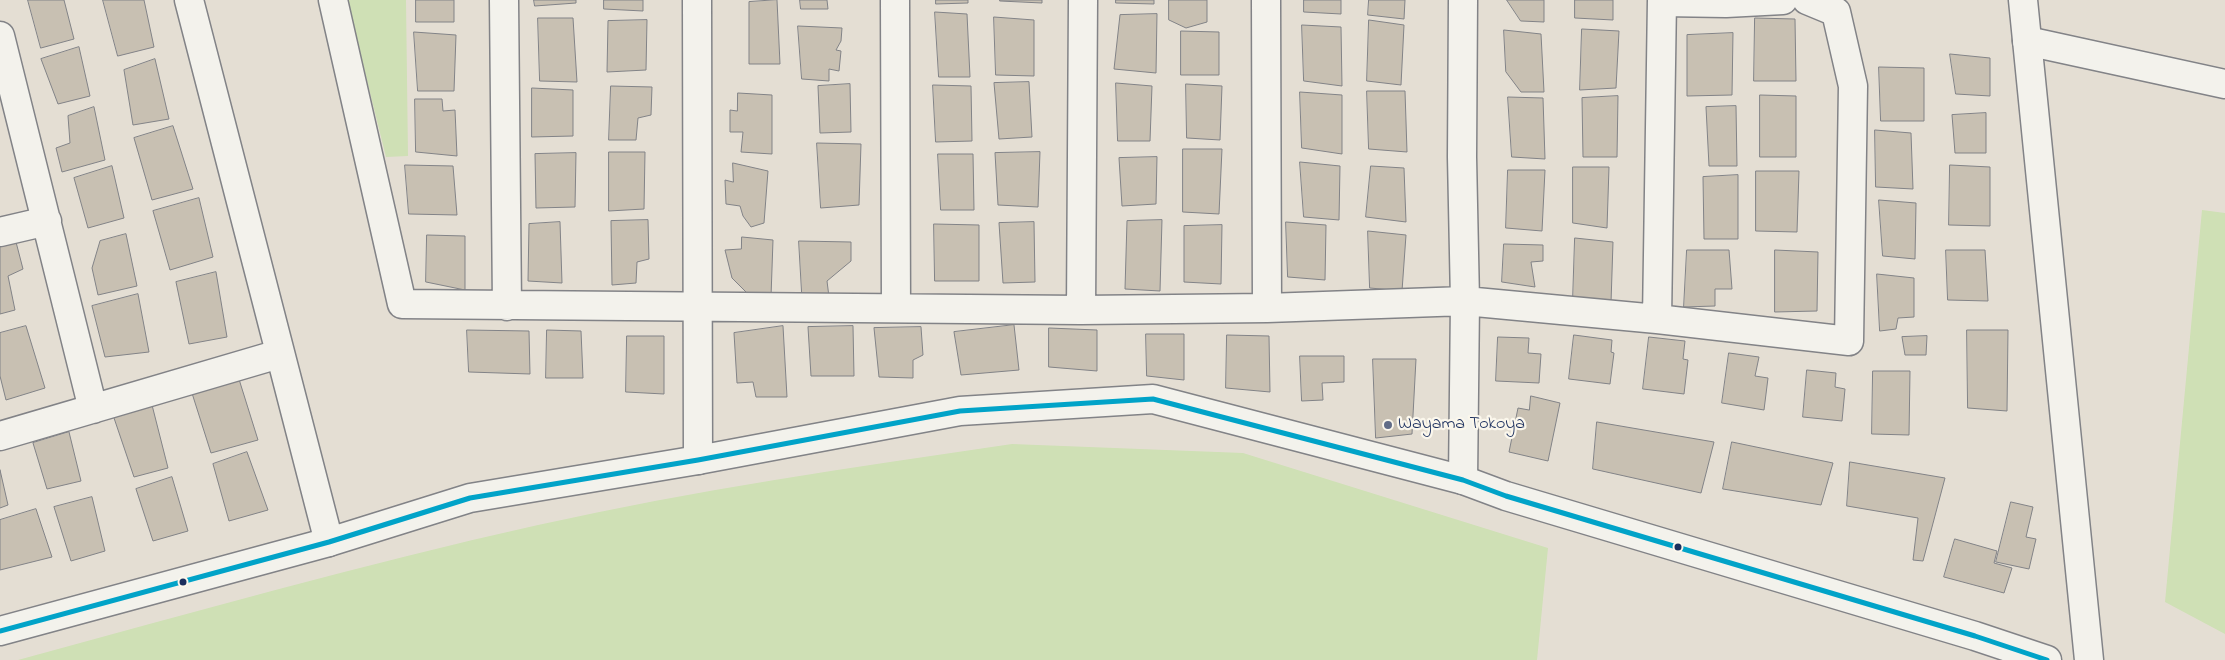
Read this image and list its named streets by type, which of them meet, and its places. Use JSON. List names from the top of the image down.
{
  "places": ["Wayama Tokoya"]
}
